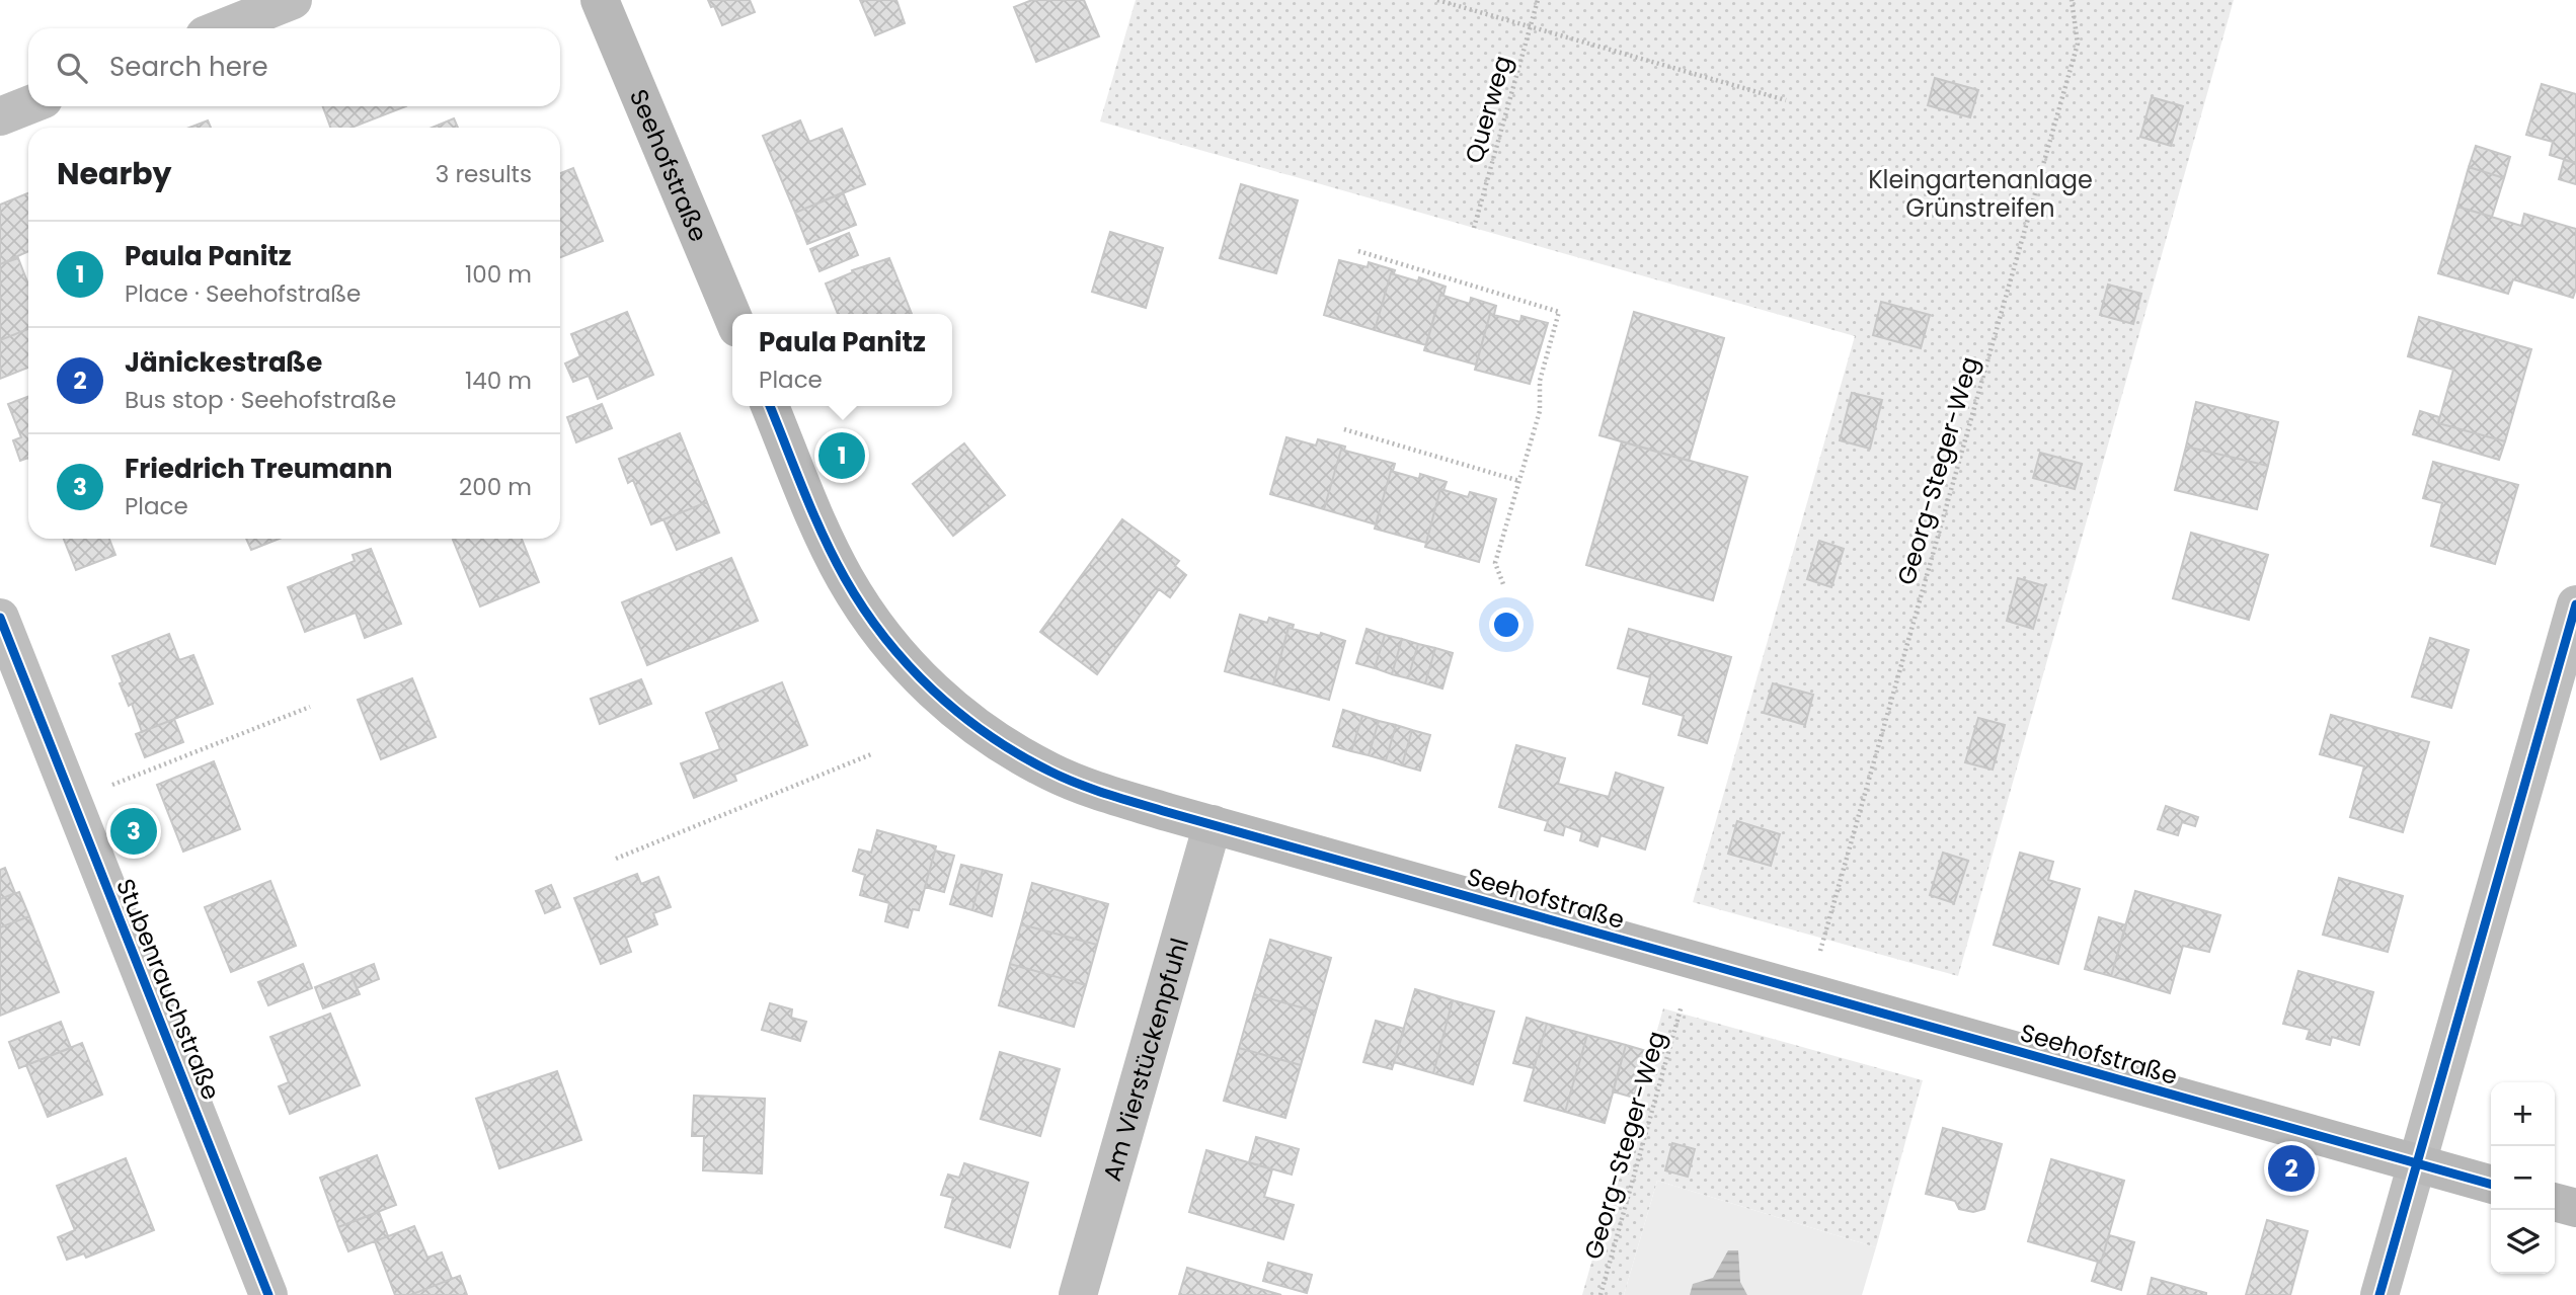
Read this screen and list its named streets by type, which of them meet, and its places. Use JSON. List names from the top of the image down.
{
  "streets": {
    "street": ["Seehofstraße", "Stubenrauchstraße", "Am Vierstückenpfuhl"],
    "path": ["Querweg", "Georg-Steger-Weg"]
  },
  "crossings": [
    ["Seehofstraße", "Am Vierstückenpfuhl"]
  ],
  "parks": ["Kleingartenanlage Grünstreifen"],
  "page": {
    "search": "Search here",
    "heading": ["Nearby", "3 results"],
    "list": [
      {
        "mark": "1",
        "name": "Paula Panitz",
        "note": "Place · Seehofstraße",
        "value": "100 m"
      },
      {
        "mark": "2",
        "name": "Jänickestraße",
        "note": "Bus stop · Seehofstraße",
        "value": "140 m"
      },
      {
        "mark": "3",
        "name": "Friedrich Treumann",
        "note": "Place",
        "value": "200 m"
      }
    ],
    "popup": ["Paula Panitz", "Place"],
    "pins": ["1", "3", "2"],
    "map_buttons": ["+", "−"]
  }
}
